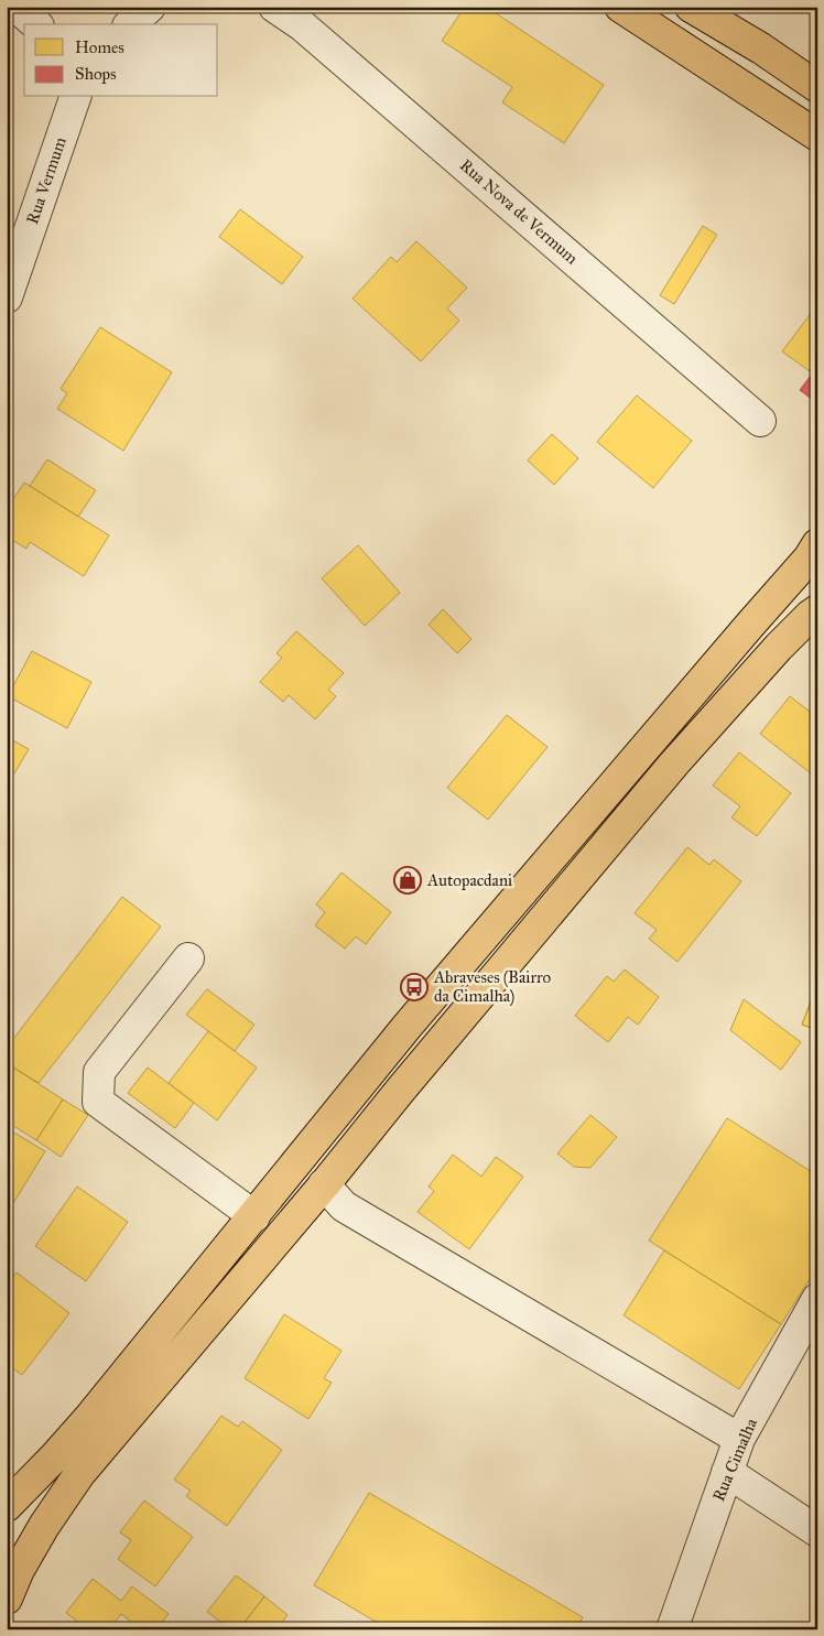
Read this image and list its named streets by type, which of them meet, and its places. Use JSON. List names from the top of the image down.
{
  "streets": {
    "street": ["Rua Vermum", "Rua Nova de Vermum", "Rua Cimalha"]
  },
  "places": {
    "shop": ["Autopacdani"],
    "bus stop": ["Abraveses (Bairro da Cimalha)"]
  },
  "legend": ["Homes", "Shops"]
}
